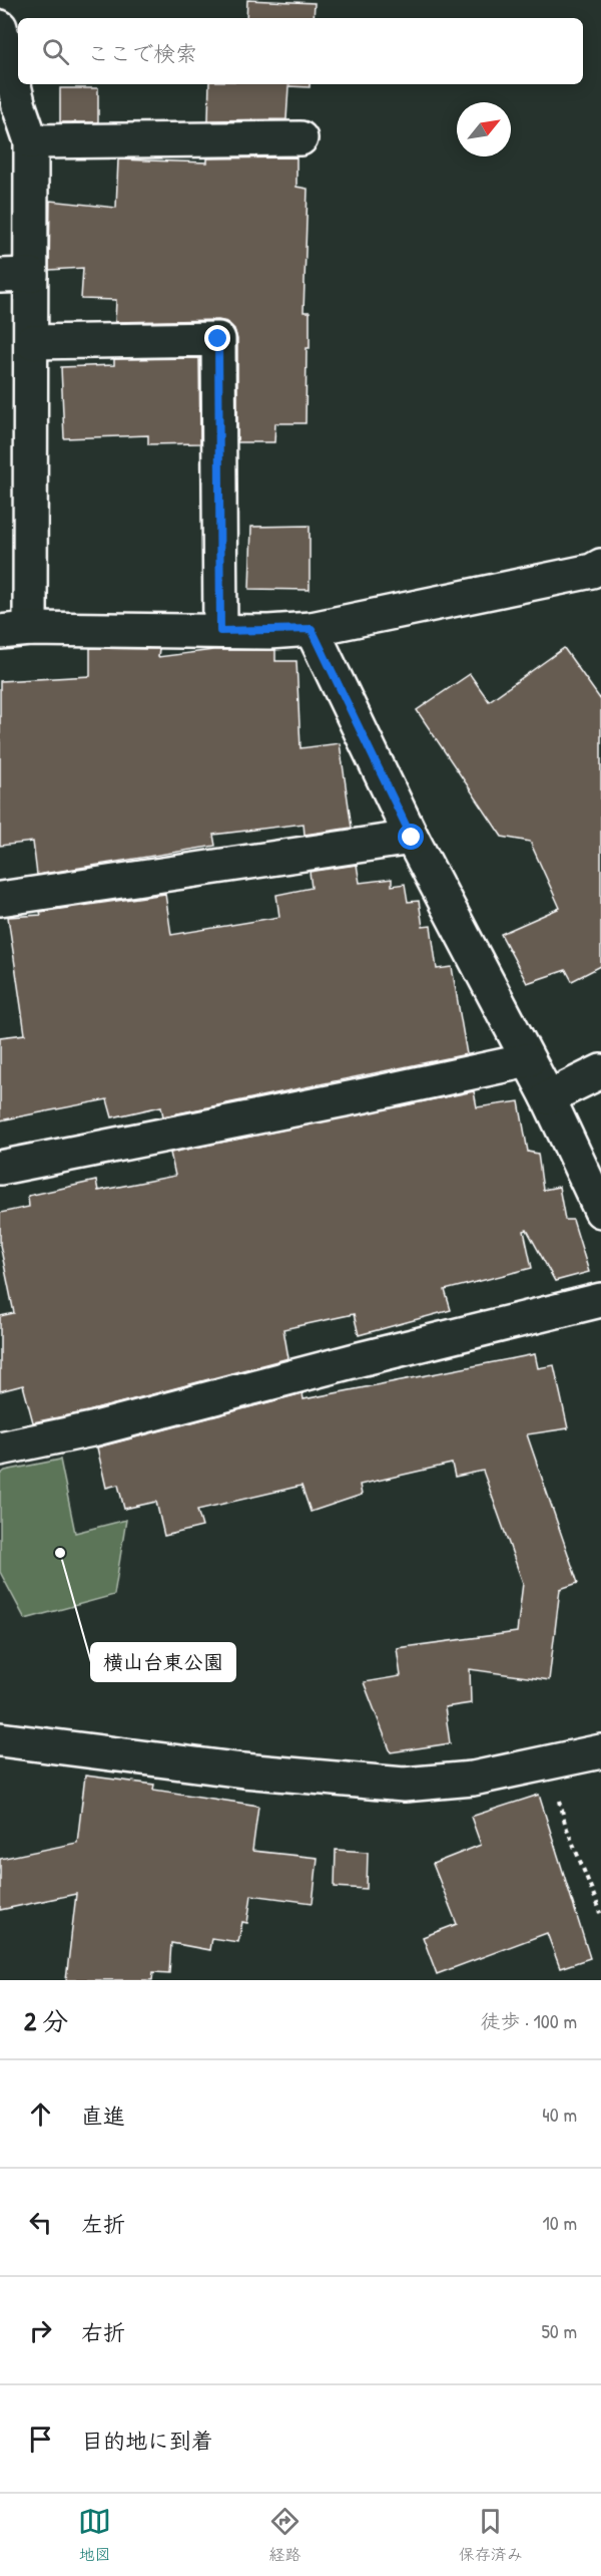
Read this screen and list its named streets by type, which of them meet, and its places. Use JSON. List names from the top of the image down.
{
  "places": ["横山台東公園"],
  "north": "top right",
  "page": {
    "search": "ここで検索",
    "heading": ["2 分", "徒歩 · 100 m"],
    "list": [
      ["直進", "40 m"],
      ["左折", "10 m"],
      ["右折", "50 m"],
      "目的地に到着"
    ],
    "nav": ["地図", "経路", "保存済み"]
  }
}
